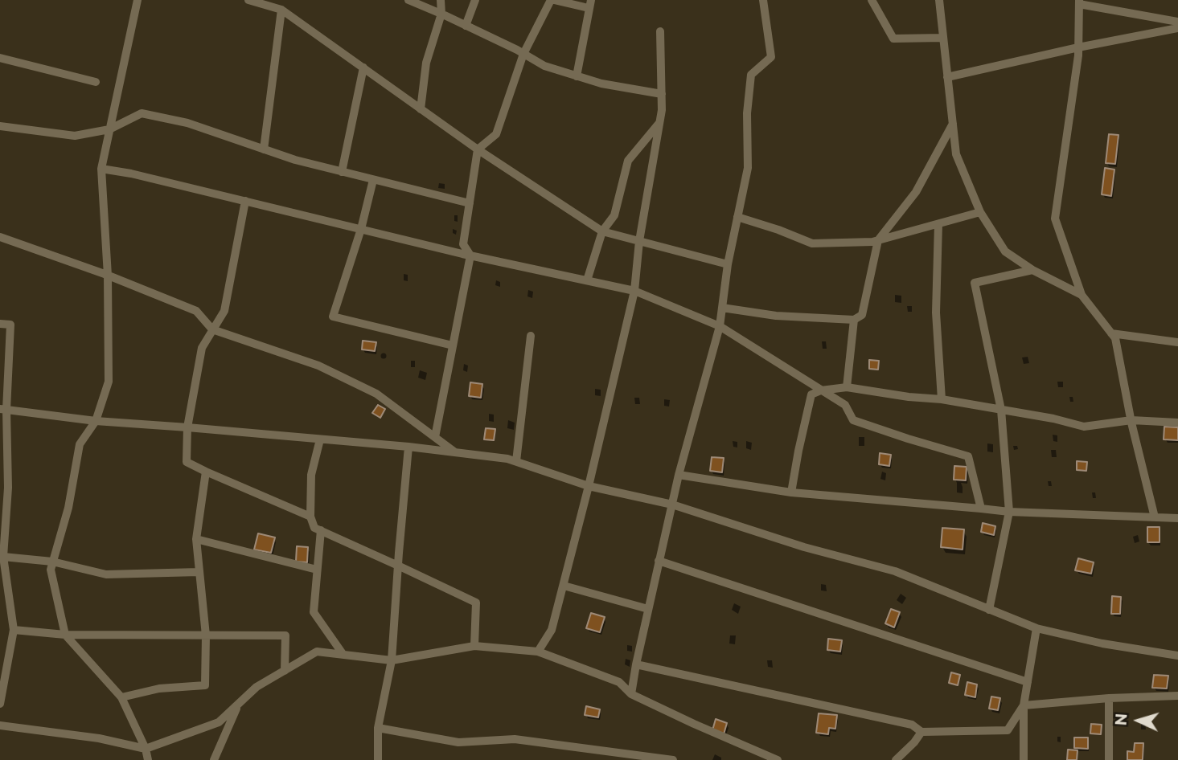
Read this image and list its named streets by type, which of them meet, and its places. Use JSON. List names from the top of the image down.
{
  "north": "left"
}
